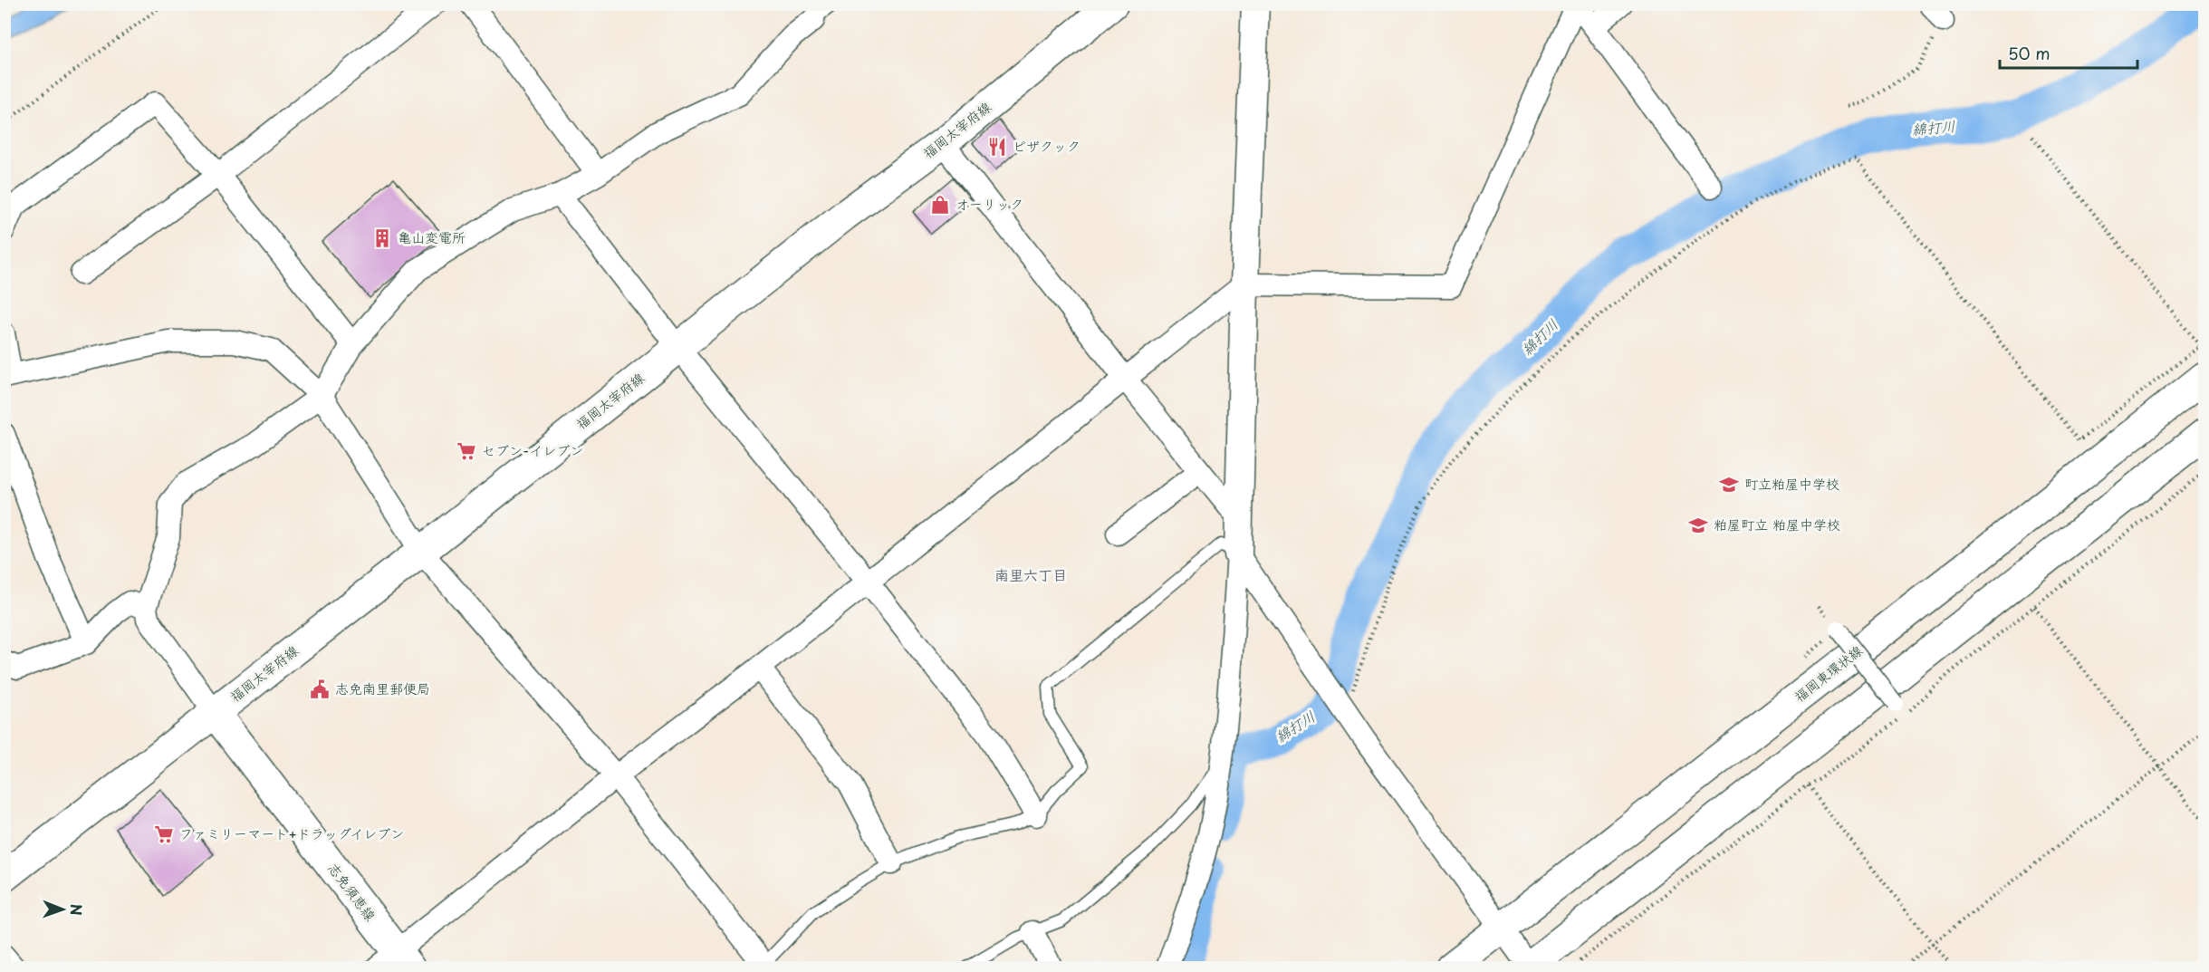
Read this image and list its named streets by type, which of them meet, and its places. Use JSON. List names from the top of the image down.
{
  "streets": {
    "main road": ["福岡太宰府線", "福岡東環状線", "志免須恵線"]
  },
  "crossings": [
    ["福岡太宰府線", "志免須恵線"]
  ],
  "districts": ["南里六丁目"],
  "water": ["綿打川"],
  "places": {
    "restaurant": ["ピザクック"],
    "shop": ["オーリック"],
    "building": ["亀山変電所"],
    "supermarket": ["セブン-イレブン", "ファミリーマート+ドラッグイレブン"],
    "school or university": ["町立粕屋中学校", "粕屋町立 粕屋中学校"],
    "public building": ["志免南里郵便局"]
  },
  "scale_bar": "50 m",
  "north": "right"
}
